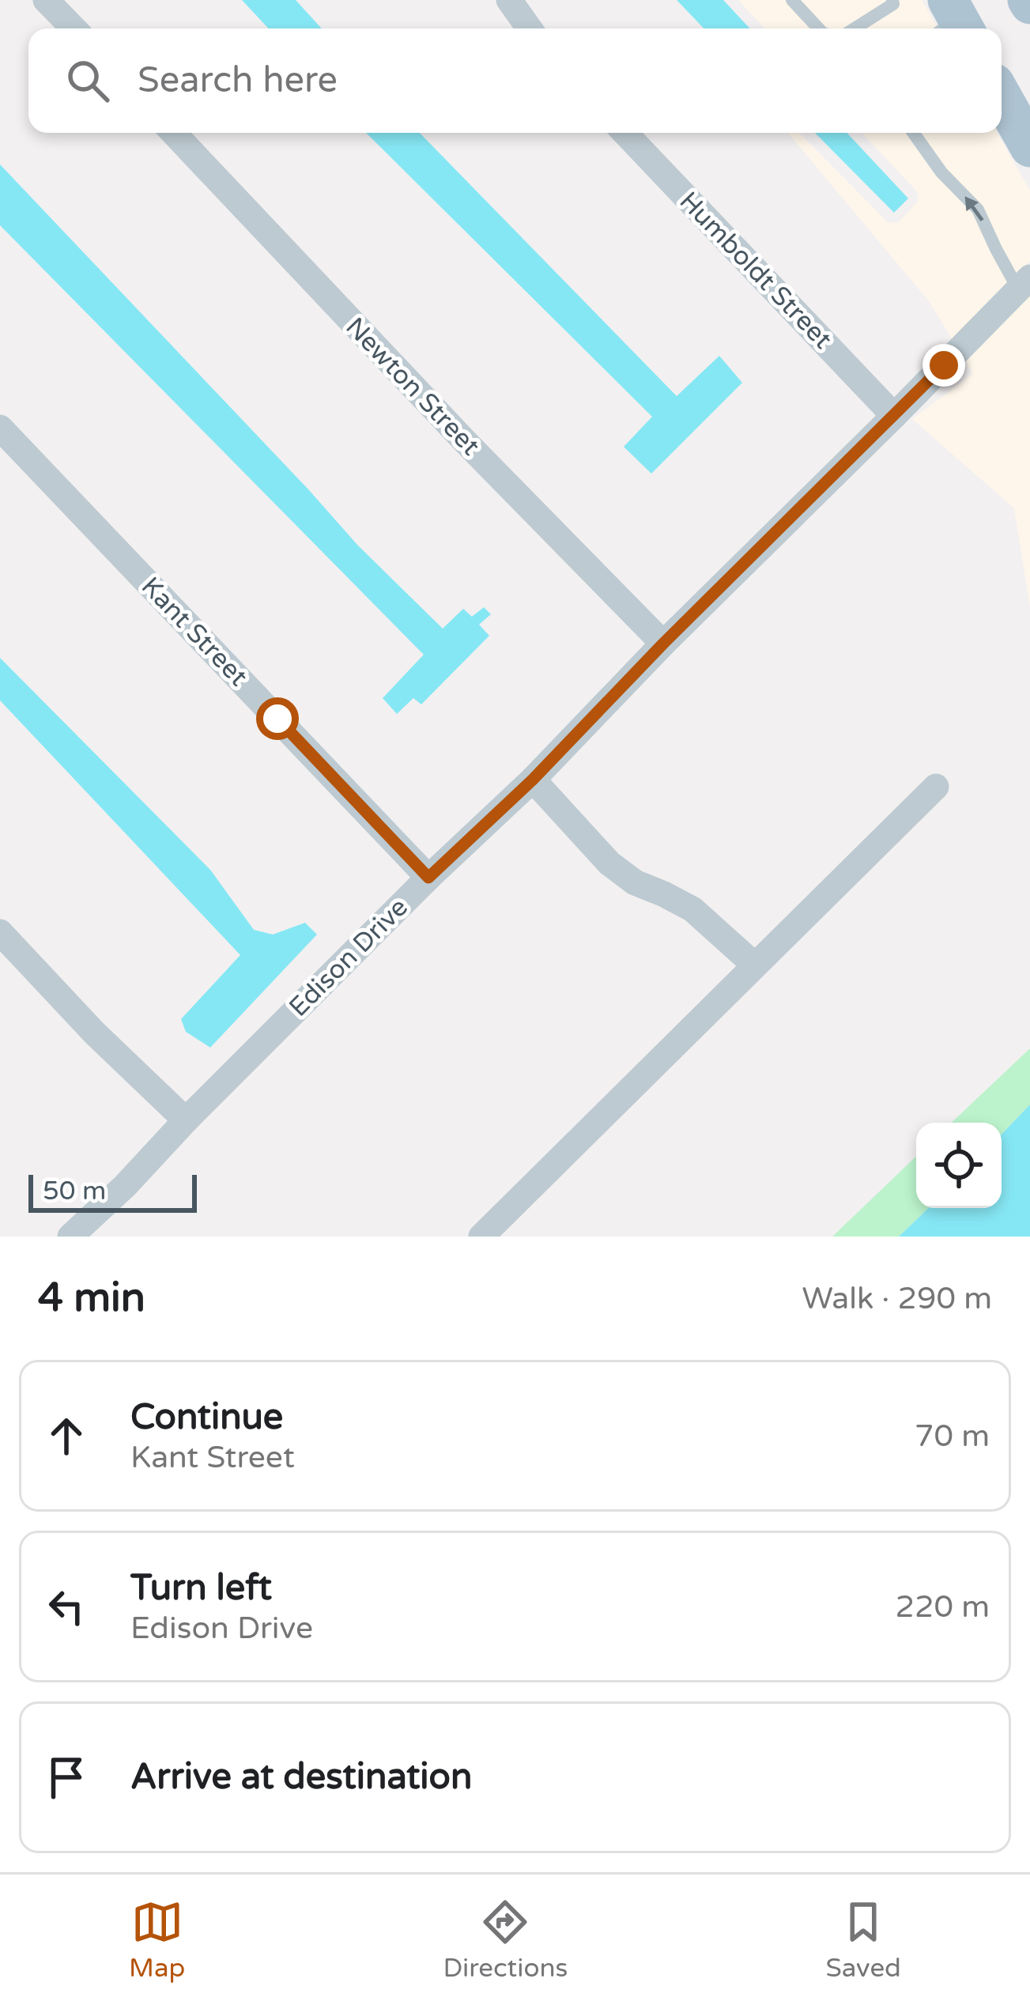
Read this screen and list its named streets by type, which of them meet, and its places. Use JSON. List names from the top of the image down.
{
  "streets": {
    "street": [
      "Humboldt Street",
      "Newton Street",
      "Kant Street",
      "Edison Drive"
    ]
  },
  "crossings": [
    ["Humboldt Street", "Edison Drive"],
    ["Newton Street", "Edison Drive"],
    ["Kant Street", "Edison Drive"]
  ],
  "scale_bar": "50 m",
  "page": {
    "search": "Search here",
    "scale": "50 m",
    "heading": ["4 min", "Walk · 290 m"],
    "list": [
      ["Continue", "Kant Street", "70 m"],
      ["Turn left", "Edison Drive", "220 m"],
      "Arrive at destination"
    ],
    "nav": ["Map", "Directions", "Saved"]
  }
}
